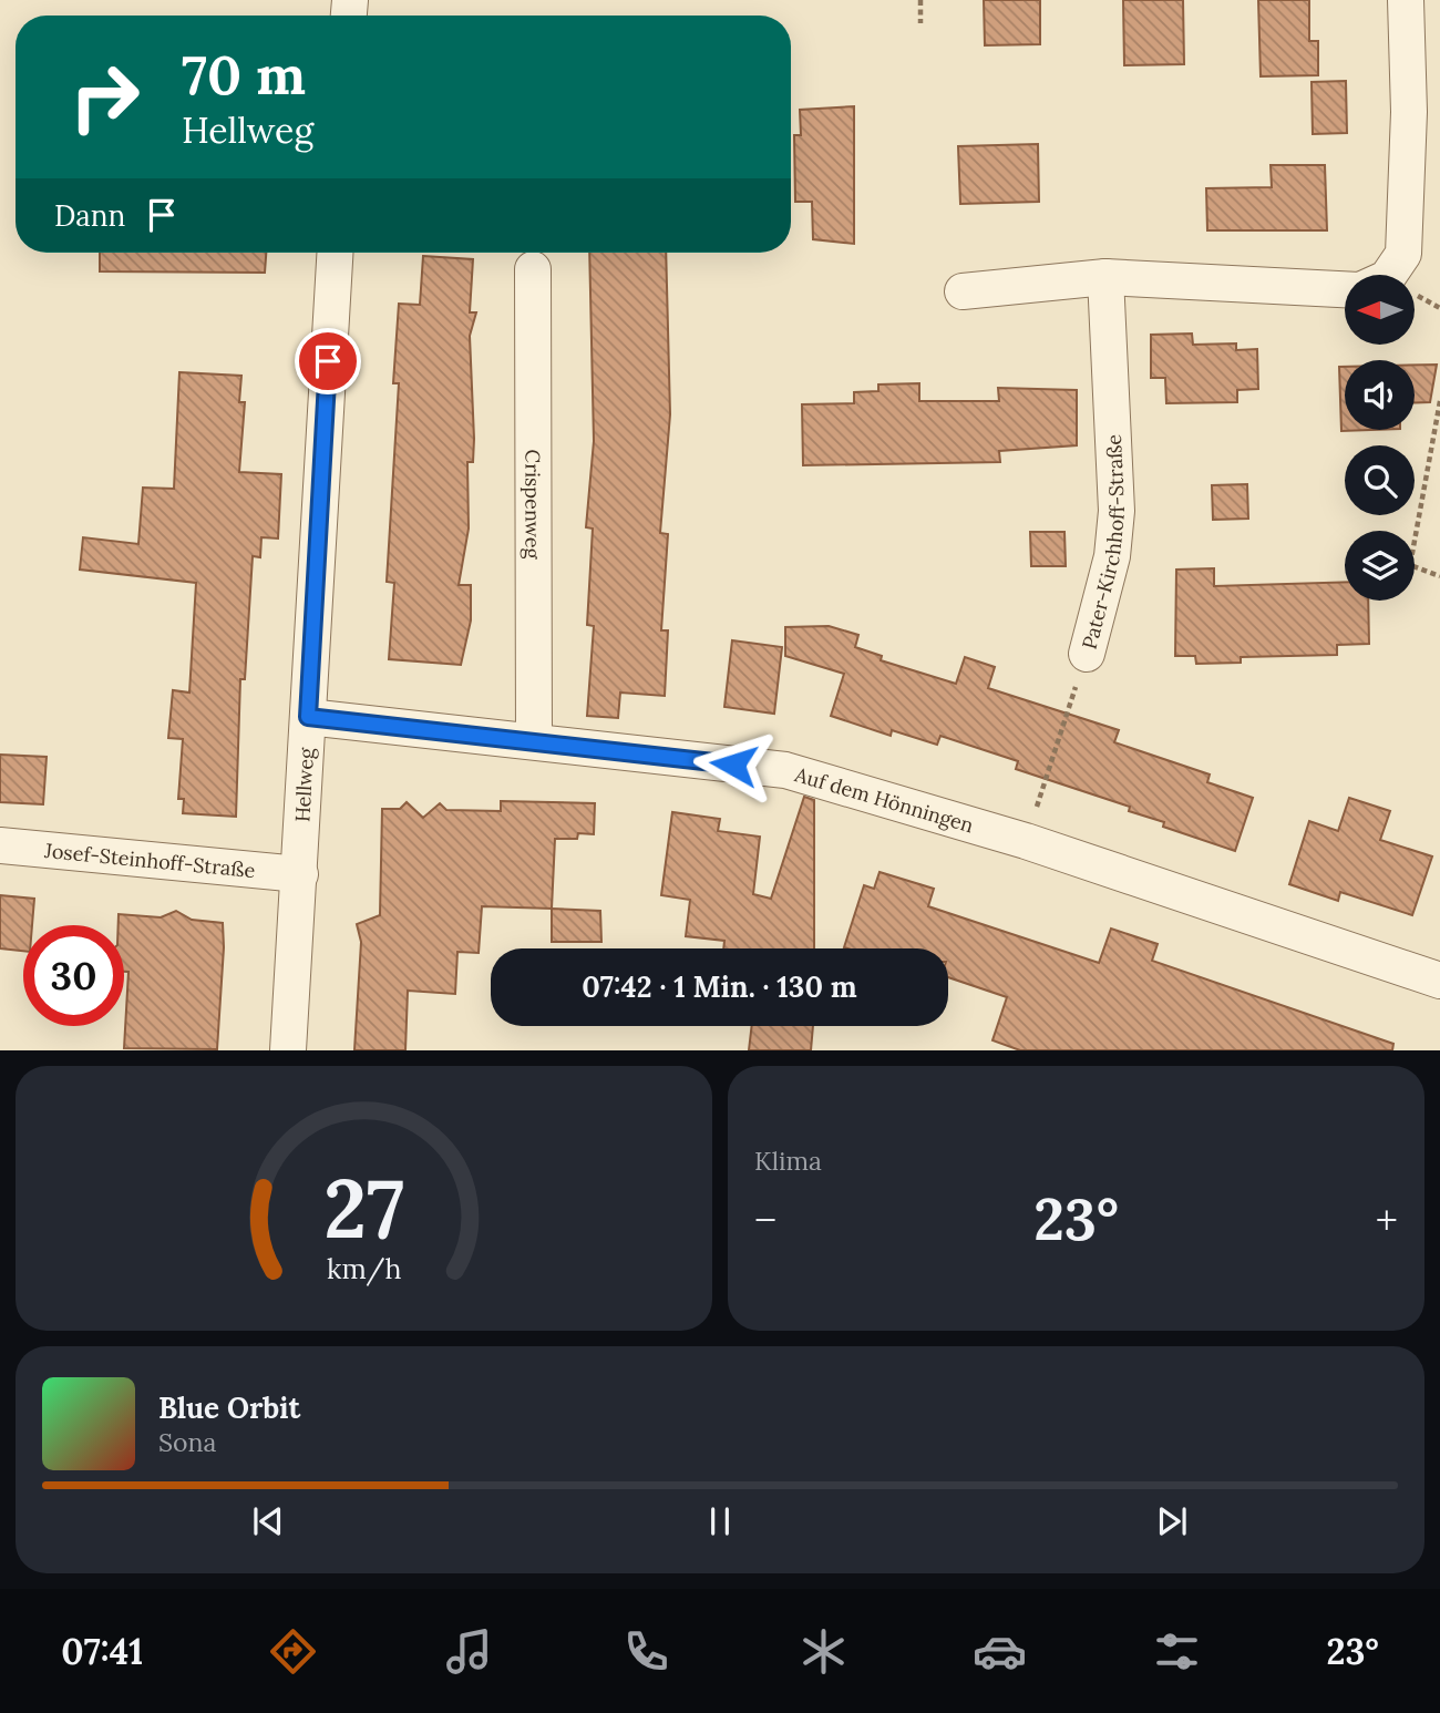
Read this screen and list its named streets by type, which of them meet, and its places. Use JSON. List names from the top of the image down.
{
  "streets": {
    "street": [
      "Crispenweg",
      "Pater-Kirchhoff-Straße",
      "Hellweg",
      "Auf dem Hönningen",
      "Josef-Steinhoff-Straße"
    ]
  },
  "crossings": [
    ["Crispenweg", "Auf dem Hönningen"],
    ["Pater-Kirchhoff-Straße", "Auf dem Hönningen"],
    ["Hellweg", "Auf dem Hönningen"],
    ["Hellweg", "Josef-Steinhoff-Straße"]
  ],
  "north": "left",
  "page": {
    "turn": ["70 m", "Hellweg"],
    "then": "Dann",
    "limit": "30",
    "trip": "07:42 · 1 Min. · 130 m",
    "tile": "Klima",
    "heat": ["−", "23°", "+"],
    "song": ["Blue Orbit", "Sona"],
    "tabs": ["07:41", "23°"],
    "gauge": ["27", "km/h"]
  }
}
